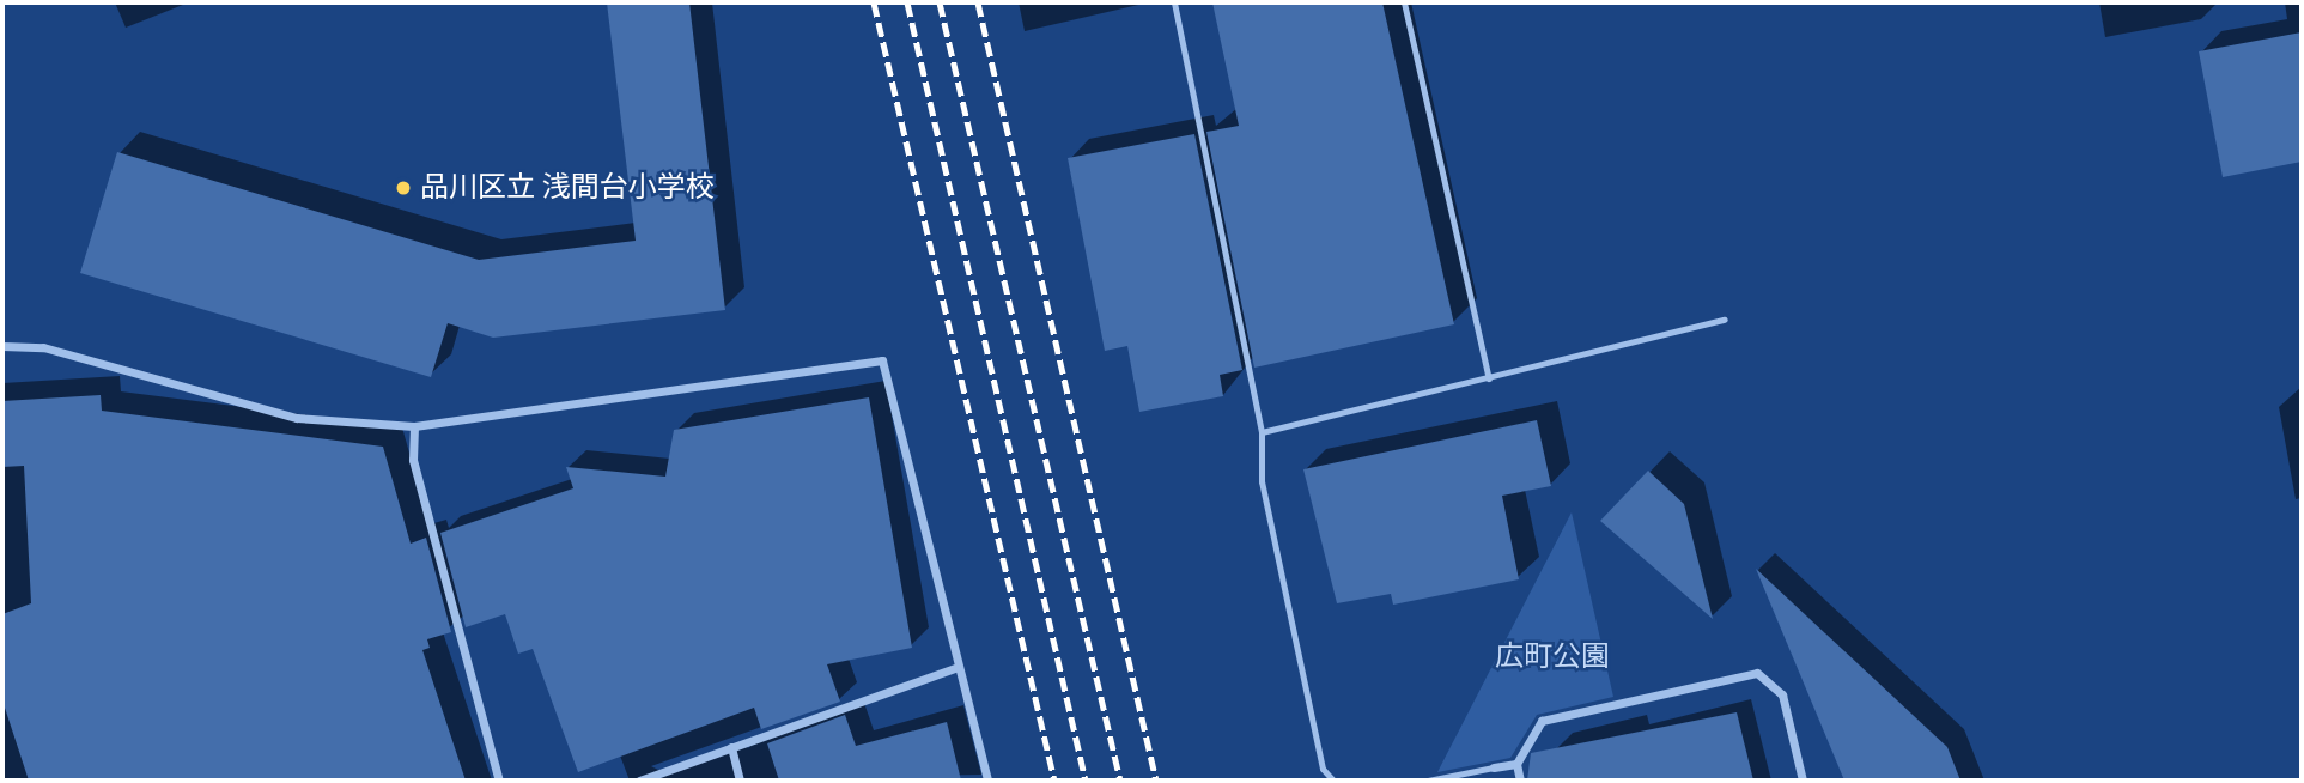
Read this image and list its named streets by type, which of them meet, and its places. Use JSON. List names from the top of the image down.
{
  "parks": ["広町公園"],
  "places": ["品川区立 浅間台小学校"]
}
